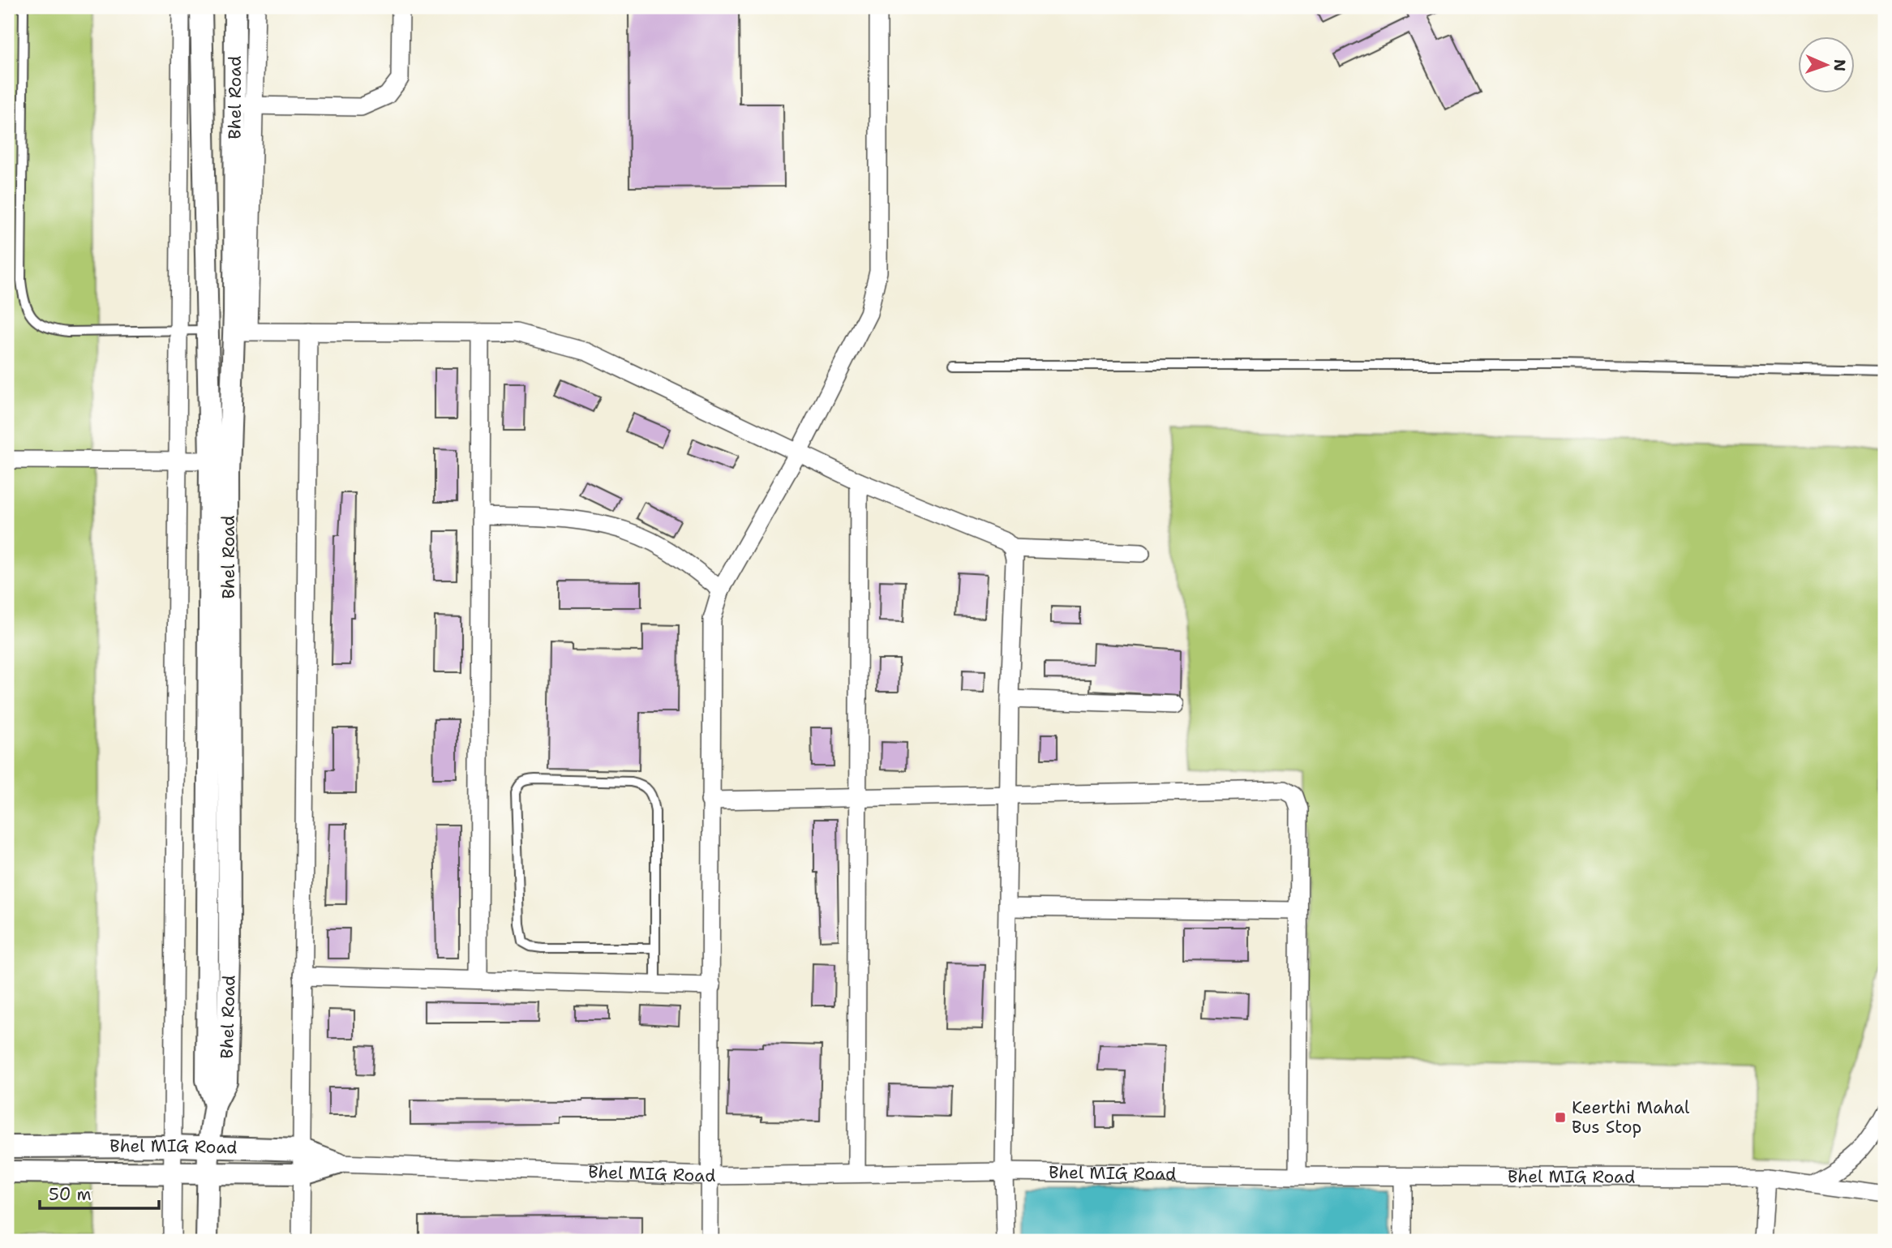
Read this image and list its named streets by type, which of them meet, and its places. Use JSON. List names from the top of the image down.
{
  "streets": {
    "street": ["Bhel Road", "Bhel MIG Road"]
  },
  "crossings": [
    ["Bhel Road", "Bhel MIG Road"]
  ],
  "places": {
    "transit": ["Keerthi Mahal Bus Stop"]
  },
  "scale_bar": "50 m",
  "north": "right"
}
